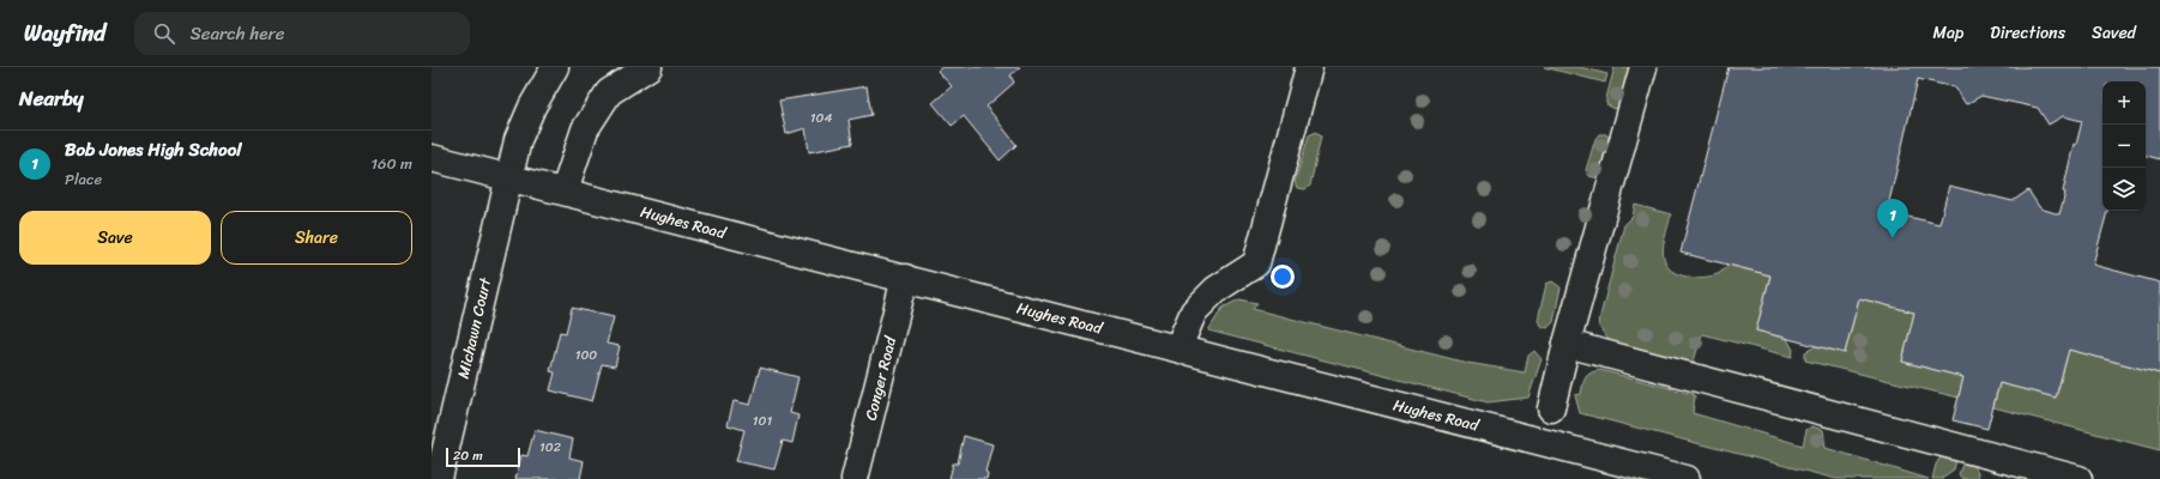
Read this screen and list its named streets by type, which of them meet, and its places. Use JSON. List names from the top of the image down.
{
  "streets": {
    "main road": ["Hughes Road", "Michawn Court", "Conger Road"]
  },
  "crossings": [
    ["Hughes Road", "Michawn Court"],
    ["Hughes Road", "Conger Road"]
  ],
  "house_numbers": [
    "104",
    "100",
    "101",
    "102"
  ],
  "scale_bar": "20 m",
  "page": {
    "header": "Wayfind",
    "search": "Search here",
    "nav": ["Map", "Directions", "Saved"],
    "heading": "Nearby",
    "map_buttons": ["+", "−"],
    "list": [
      {
        "mark": "1",
        "name": "Bob Jones High School",
        "note": "Place",
        "value": "160 m"
      }
    ],
    "buttons": ["Save", "Share"],
    "pins": "1",
    "scale": "20 m"
  }
}
